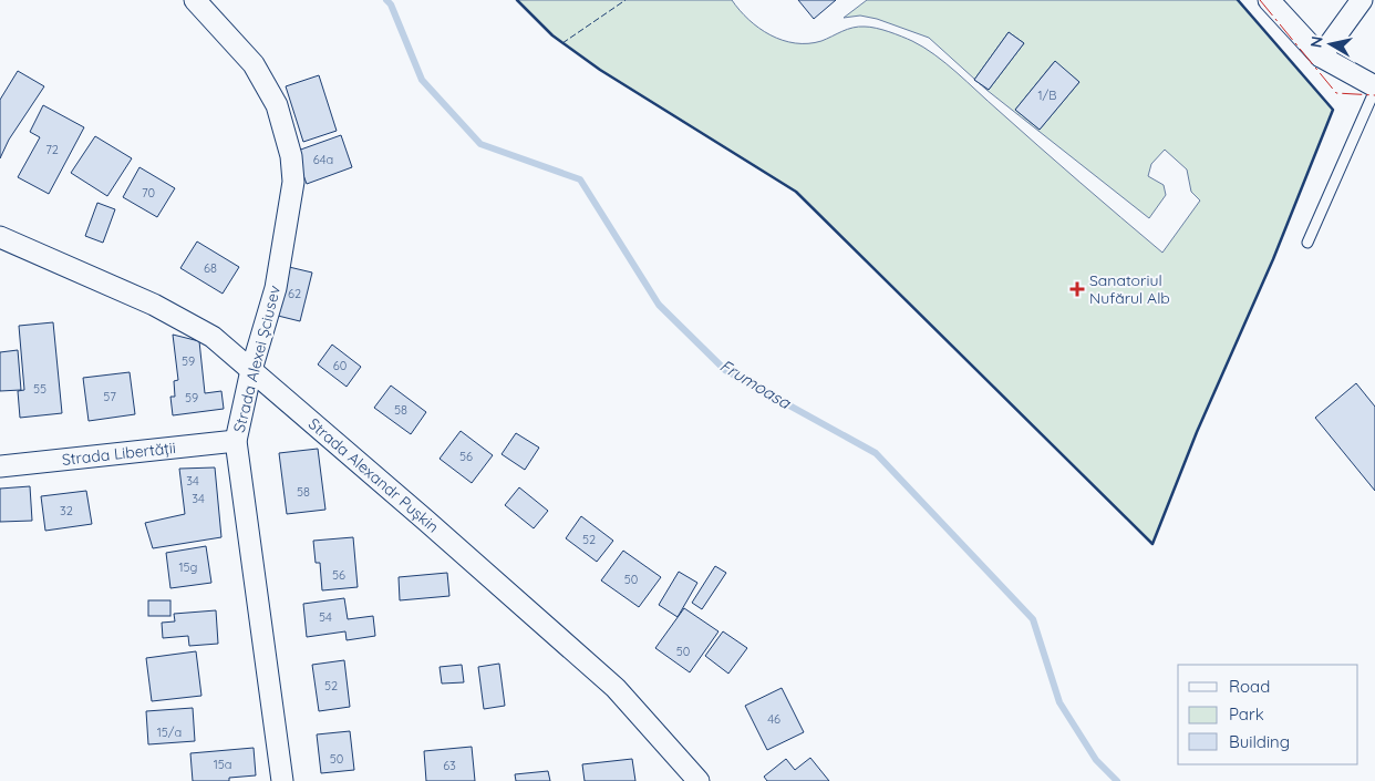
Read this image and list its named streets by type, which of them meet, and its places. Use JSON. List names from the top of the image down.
{
  "streets": {
    "street": ["Strada Alexei Șciusev", "Strada Libertății", "Strada Alexandr Pușkin"]
  },
  "crossings": [
    ["Strada Alexei Șciusev", "Strada Libertății"],
    ["Strada Alexei Șciusev", "Strada Alexandr Pușkin"]
  ],
  "water": ["Frumoasa"],
  "places": {
    "health": ["Sanatoriul Nufărul Alb"]
  },
  "house_numbers": [
    "1/B",
    "72",
    "64a",
    "70",
    "68",
    "62",
    "59",
    "60",
    "55",
    "57",
    "59",
    "58",
    "56",
    "34",
    "58",
    "34",
    "32",
    "52",
    "15g",
    "56",
    "50",
    "54",
    "50",
    "52",
    "46",
    "15/a",
    "50",
    "15a",
    "63"
  ],
  "legend": ["Road", "Park", "Building"],
  "north": "left"
}
